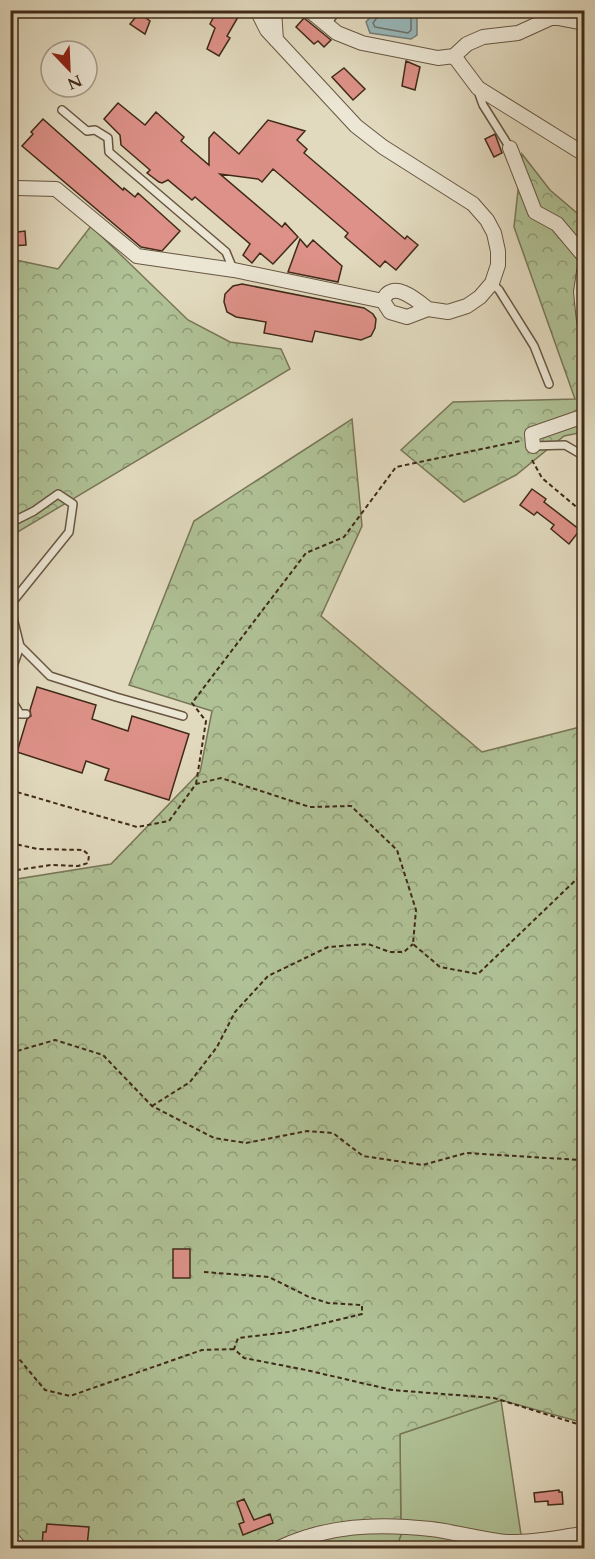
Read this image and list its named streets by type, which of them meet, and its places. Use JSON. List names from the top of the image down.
{
  "north": "bottom right"
}
